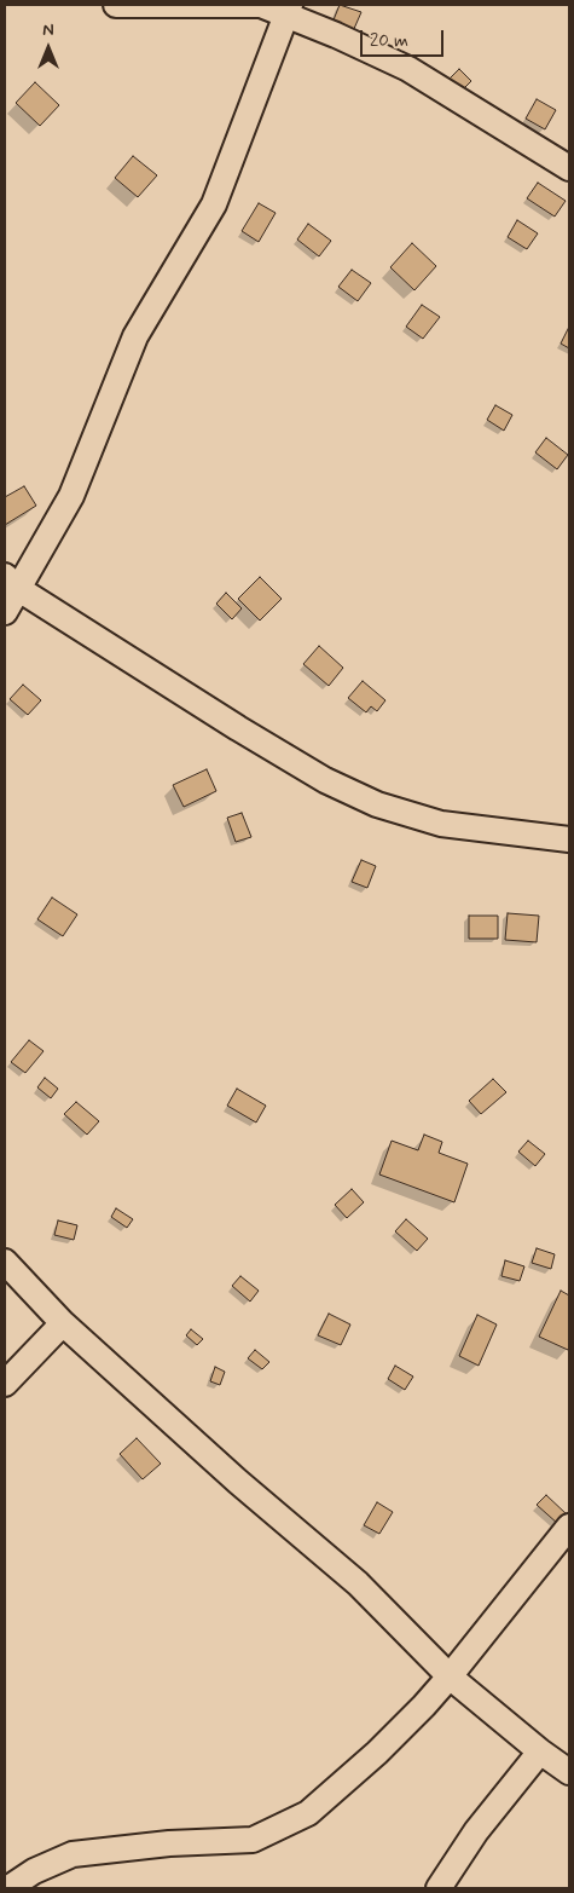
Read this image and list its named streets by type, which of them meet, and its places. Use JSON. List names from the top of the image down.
{
  "scale_bar": "20 m",
  "north": "top"
}
